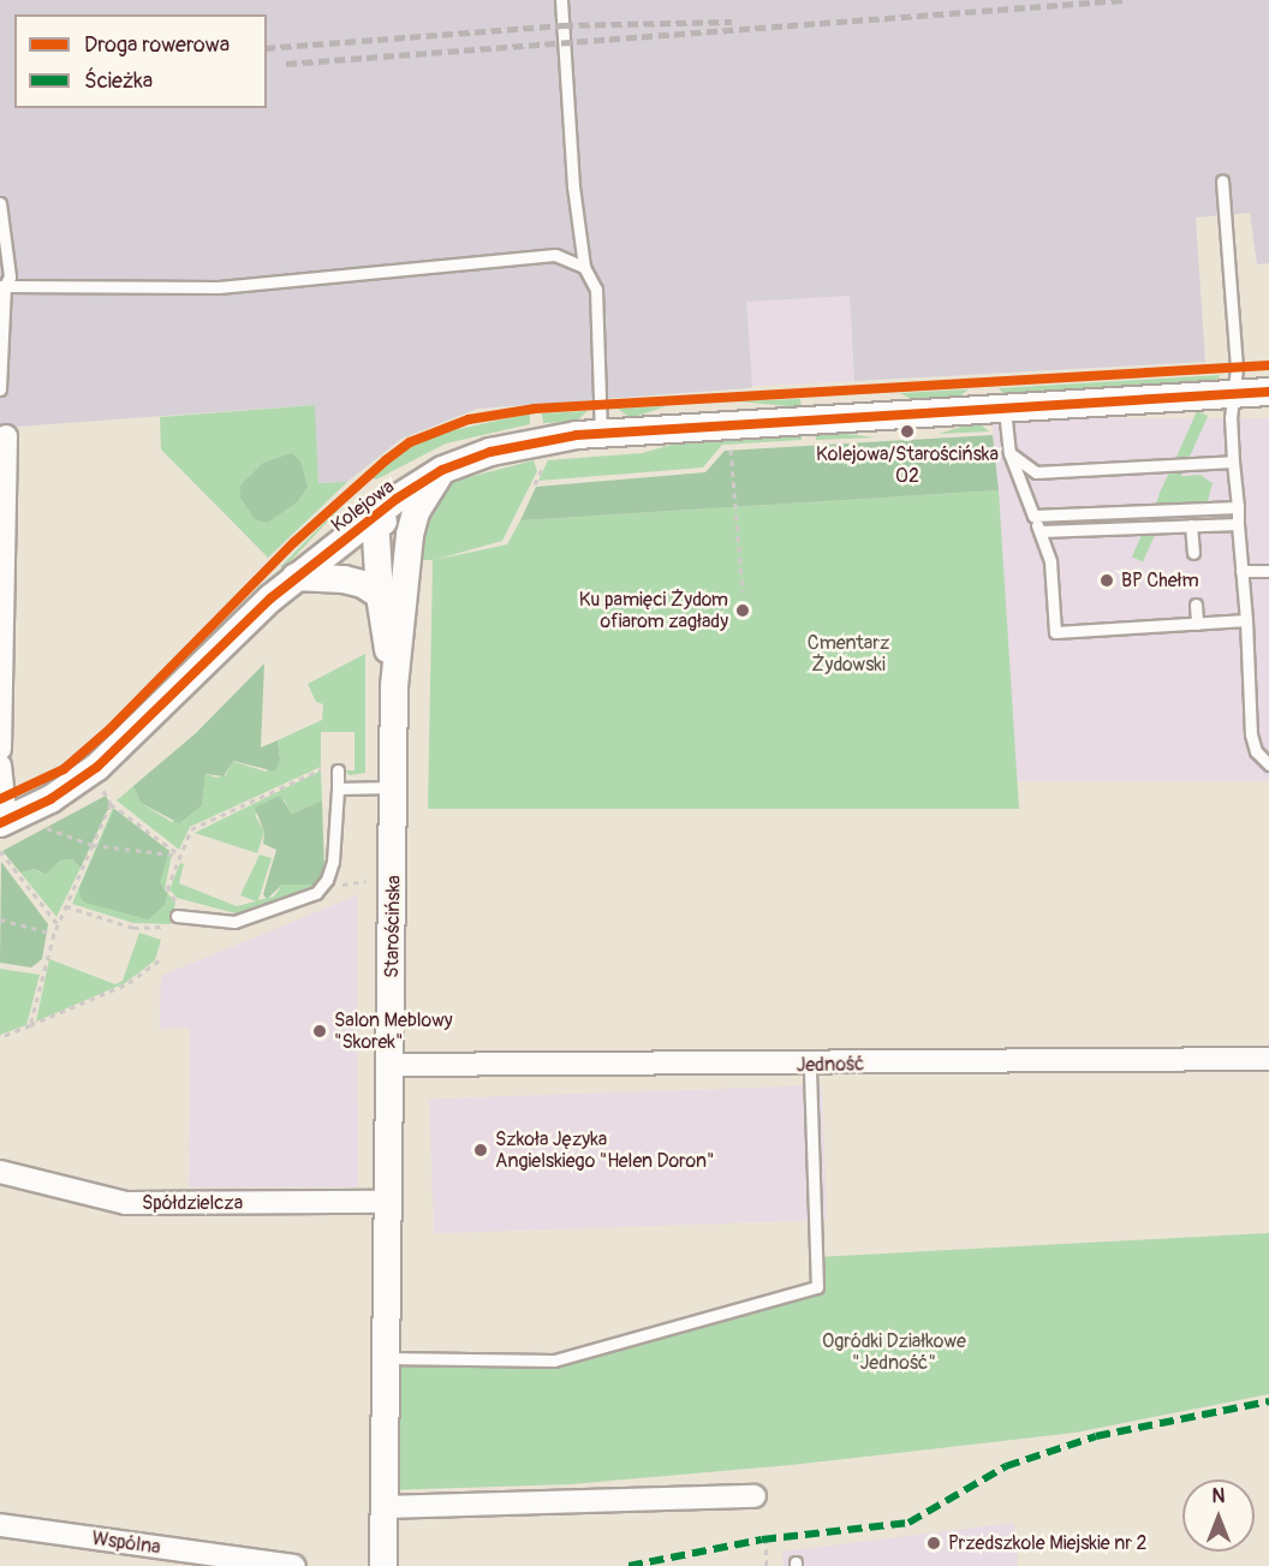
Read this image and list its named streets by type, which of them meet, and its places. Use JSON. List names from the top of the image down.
{
  "streets": {
    "street": [
      "Kolejowa",
      "Starościńska",
      "Jedność",
      "Spółdzielcza",
      "Wspólna"
    ]
  },
  "crossings": [
    ["Kolejowa", "Starościńska"],
    ["Starościńska", "Jedność"],
    ["Starościńska", "Spółdzielcza"]
  ],
  "parks": ["Cmentarz Żydowski", "Ogródki Działkowe \"Jedność\""],
  "places": [
    "Kolejowa/Starościńska 02",
    "BP Chełm",
    "Ku pamięci Żydom ofiarom zagłady",
    "Salon Meblowy \"Skorek\"",
    "Szkoła Języka Angielskiego \"Helen Doron\"",
    "Przedszkole Miejskie nr 2"
  ],
  "legend": ["Droga rowerowa", "Ścieżka"],
  "north": "top"
}
